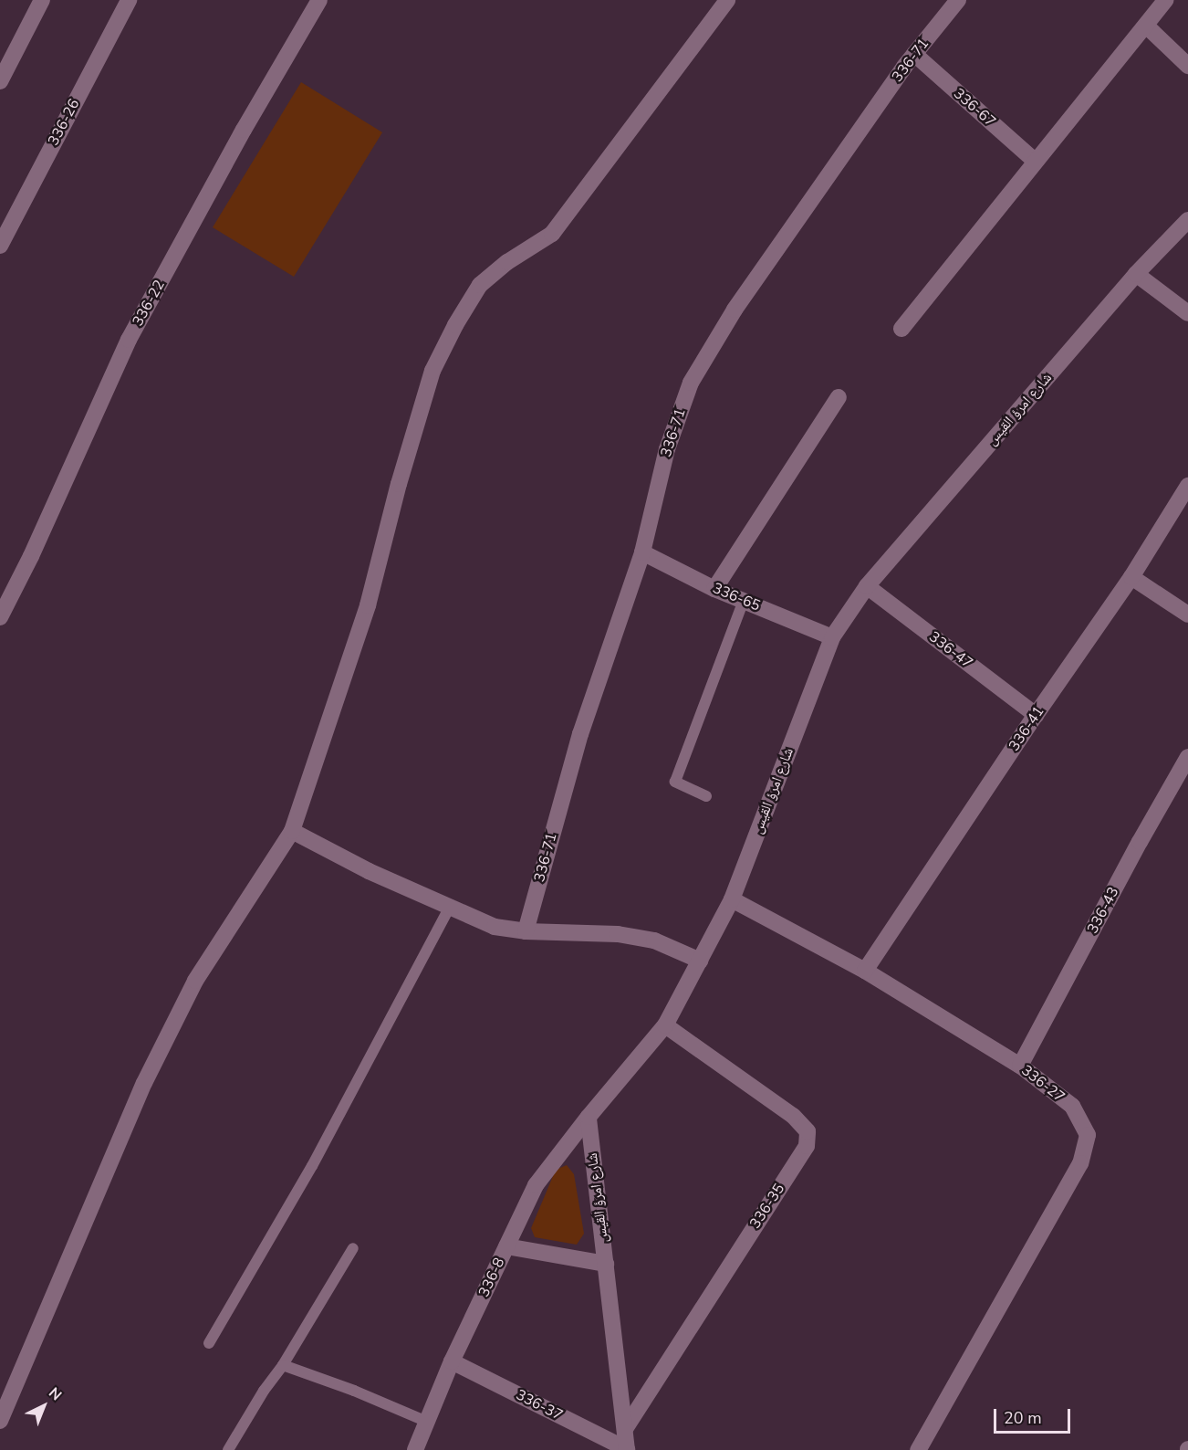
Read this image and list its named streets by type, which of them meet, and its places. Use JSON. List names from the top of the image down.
{
  "streets": {
    "street": [
      "336-71",
      "336-67",
      "336-26",
      "336-22",
      "شارع امرؤ القيس",
      "336-65",
      "336-47",
      "336-41",
      "336-43",
      "336-27",
      "336-35",
      "336-8",
      "336-37"
    ]
  },
  "crossings": [
    ["336-71", "336-67"],
    ["336-71", "336-65"],
    ["شارع امرؤ القيس", "336-65"],
    ["شارع امرؤ القيس", "336-47"],
    ["شارع امرؤ القيس", "336-27"],
    ["شارع امرؤ القيس", "336-35"],
    ["شارع امرؤ القيس", "336-8"],
    ["شارع امرؤ القيس", "336-37"],
    ["336-47", "336-41"],
    ["336-41", "336-27"],
    ["336-43", "336-27"],
    ["336-8", "336-37"]
  ],
  "scale_bar": "20 m",
  "north": "top right"
}
